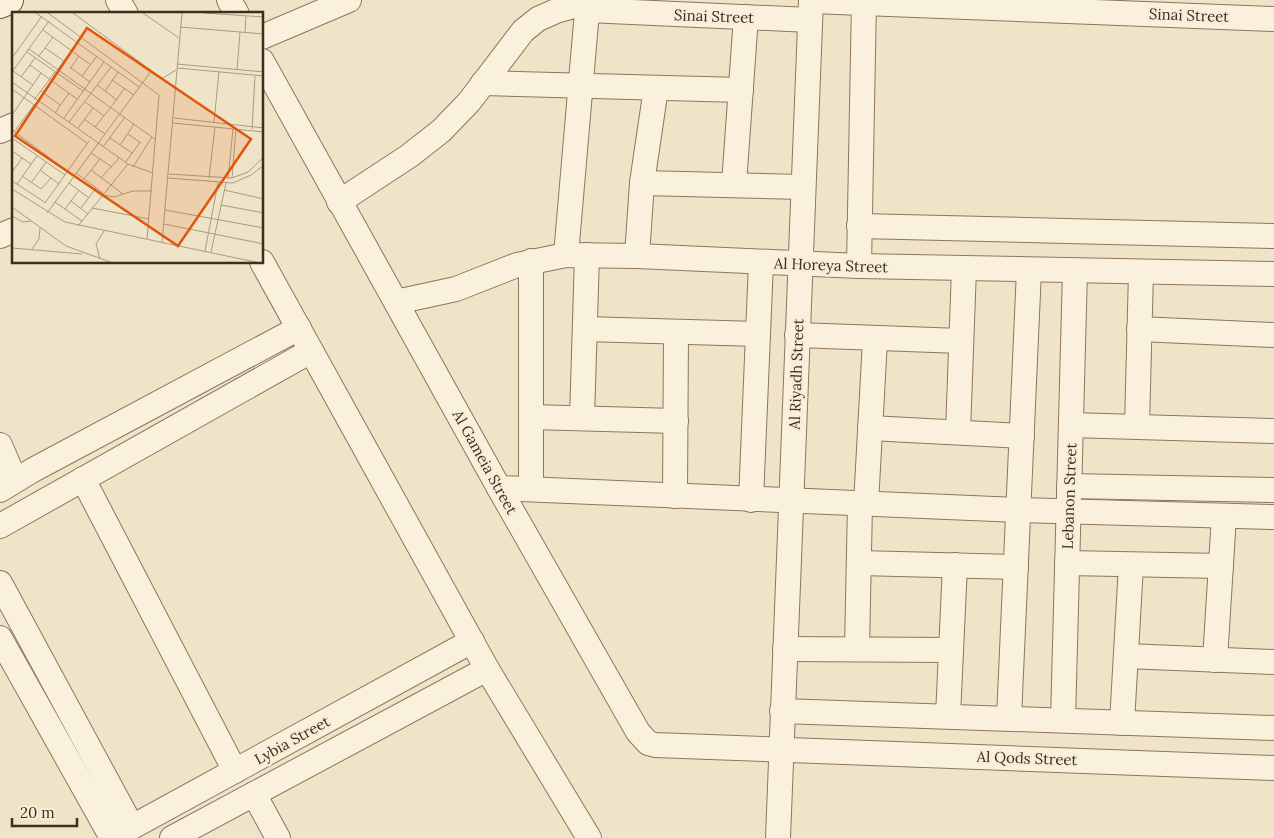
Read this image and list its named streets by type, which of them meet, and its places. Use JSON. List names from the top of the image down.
{
  "streets": {
    "street": [
      "Sinai Street",
      "Al Horeya Street",
      "Al Riyadh Street",
      "Al Gameia Street",
      "Lebanon Street",
      "Lybia Street",
      "Al Qods Street"
    ]
  },
  "crossings": [
    ["Sinai Street", "Al Riyadh Street"],
    ["Sinai Street", "Al Gameia Street"],
    ["Al Horeya Street", "Al Riyadh Street"],
    ["Al Horeya Street", "Al Gameia Street"],
    ["Al Horeya Street", "Lebanon Street"],
    ["Al Riyadh Street", "Al Gameia Street"],
    ["Al Riyadh Street", "Al Qods Street"],
    ["Al Gameia Street", "Al Qods Street"],
    ["Lebanon Street", "Al Qods Street"]
  ],
  "scale_bar": "20 m"
}
